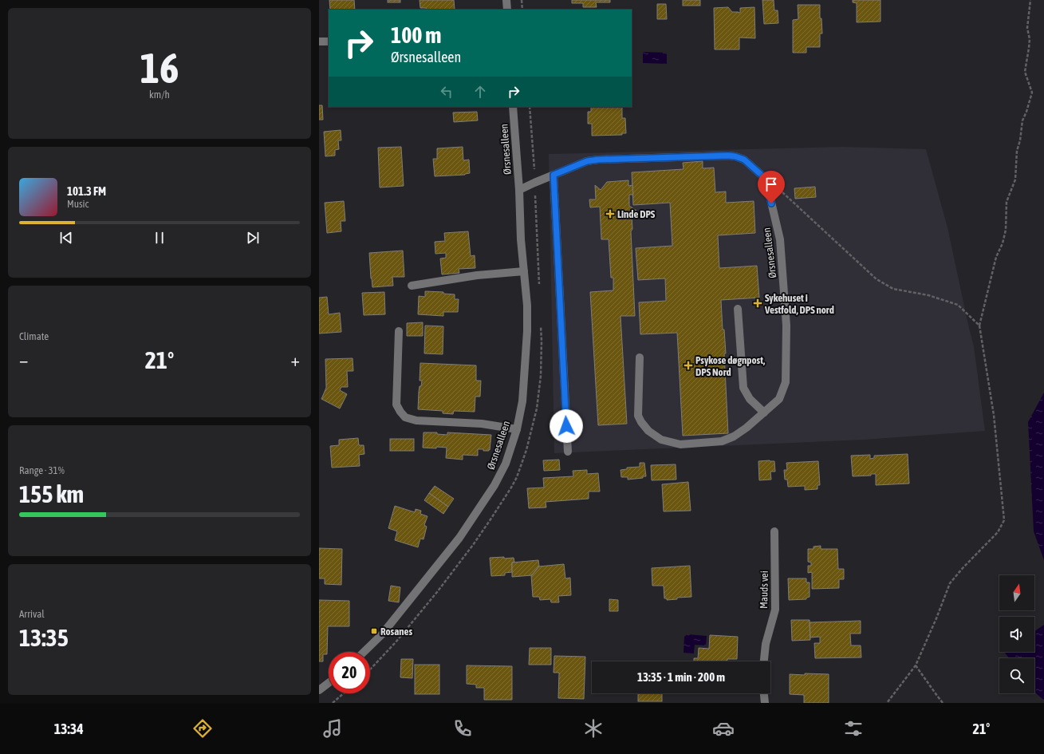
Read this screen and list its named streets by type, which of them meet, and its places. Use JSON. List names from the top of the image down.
{
  "streets": {
    "street": ["Ørsnesalleen", "Mauds vei"]
  },
  "places": {
    "health": ["Linde DPS", "Sykehuset i Vestfold, DPS nord", "Psykose døgnpost, DPS Nord"],
    "transit": ["Rosanes"]
  },
  "north": "top",
  "page": {
    "tile": [
      ["16", "km/h"],
      "Climate",
      ["Range · 31%", "155 km"],
      ["Arrival", "13:35"]
    ],
    "turn": ["100 m", "Ørsnesalleen"],
    "song": ["101.3 FM", "Music"],
    "heat": ["−", "21°", "+"],
    "limit": "20",
    "trip": "13:35 · 1 min · 200 m",
    "tabs": ["13:34", "21°"]
  }
}
